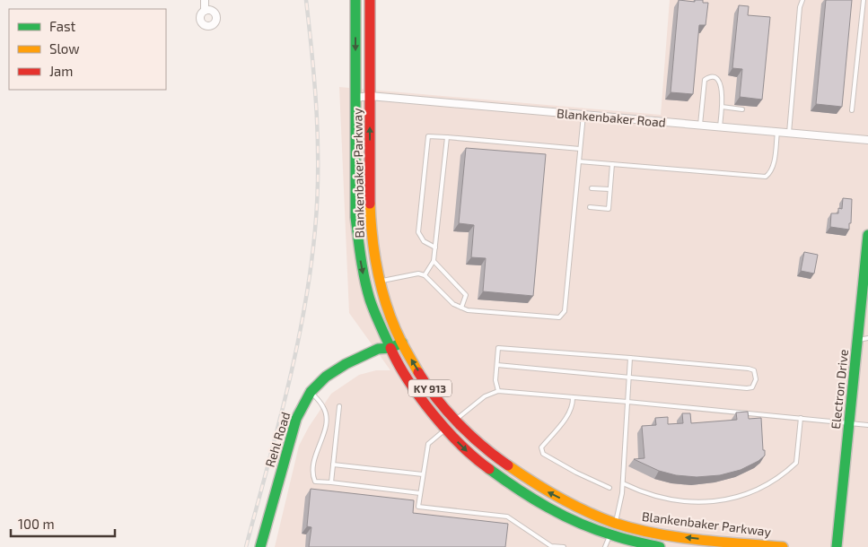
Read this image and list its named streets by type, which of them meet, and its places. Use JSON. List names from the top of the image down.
{
  "streets": {
    "main road": [
      "Blankenbaker Parkway",
      "KY 913",
      "Electron Drive",
      "Rehl Road"
    ],
    "street": ["Blankenbaker Road"]
  },
  "crossings": [
    ["Blankenbaker Road", "Blankenbaker Parkway"],
    ["Blankenbaker Parkway", "Rehl Road"]
  ],
  "legend": ["Fast", "Slow", "Jam"],
  "scale_bar": "100 m"
}
